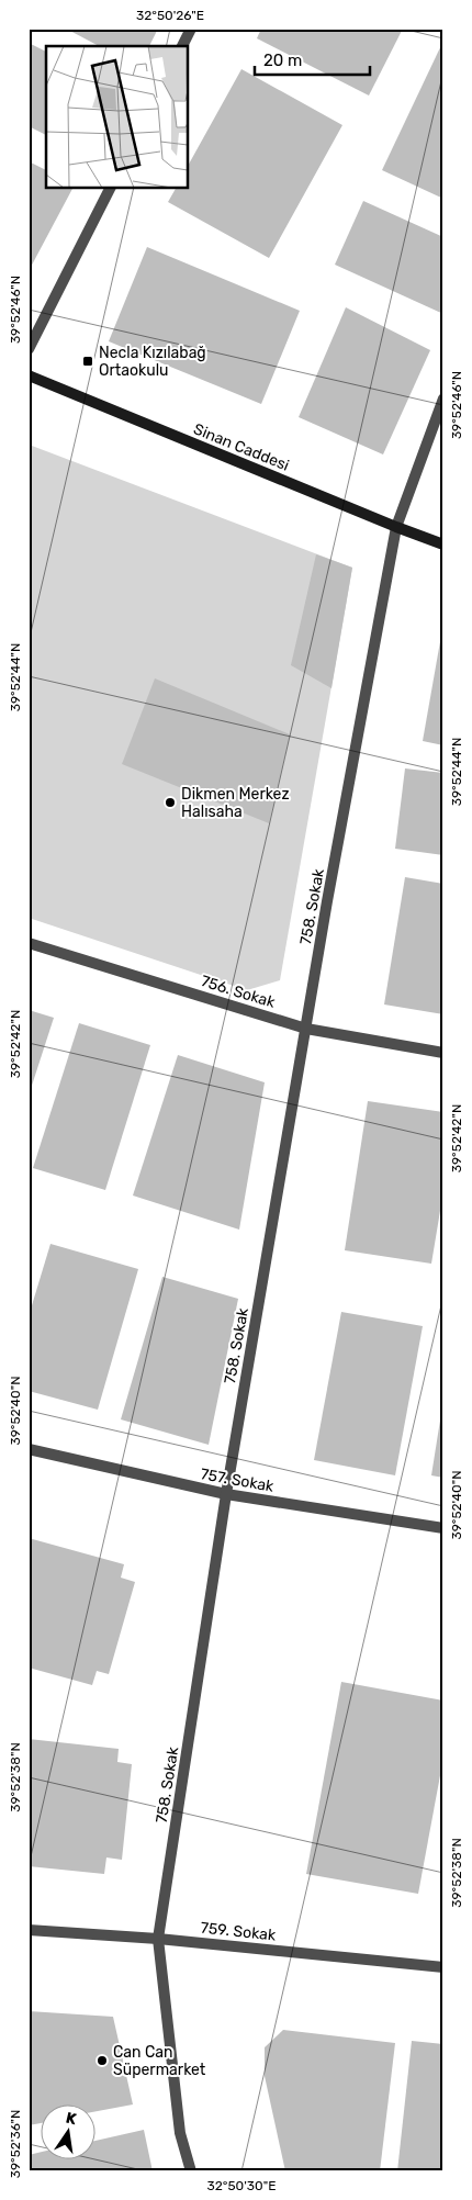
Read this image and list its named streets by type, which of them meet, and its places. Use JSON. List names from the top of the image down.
{
  "streets": {
    "main road": ["Sinan Caddesi"],
    "street": [
      "758. Sokak",
      "756. Sokak",
      "757. Sokak",
      "759. Sokak"
    ]
  },
  "crossings": [
    ["Sinan Caddesi", "758. Sokak"],
    ["758. Sokak", "756. Sokak"],
    ["758. Sokak", "757. Sokak"],
    ["758. Sokak", "759. Sokak"]
  ],
  "places": {
    "transit": ["Necla Kızılabağ Ortaokulu"],
    "other": ["Dikmen Merkez Halısaha", "Can Can Süpermarket"]
  },
  "scale_bar": "20 m",
  "north": "top",
  "coordinates": [
    "32°50'26\"E",
    "39°52'46\"N",
    "39°52'44\"N",
    "39°52'42\"N",
    "39°52'40\"N",
    "39°52'38\"N",
    "39°52'36\"N",
    "32°50'30\"E"
  ]
}
